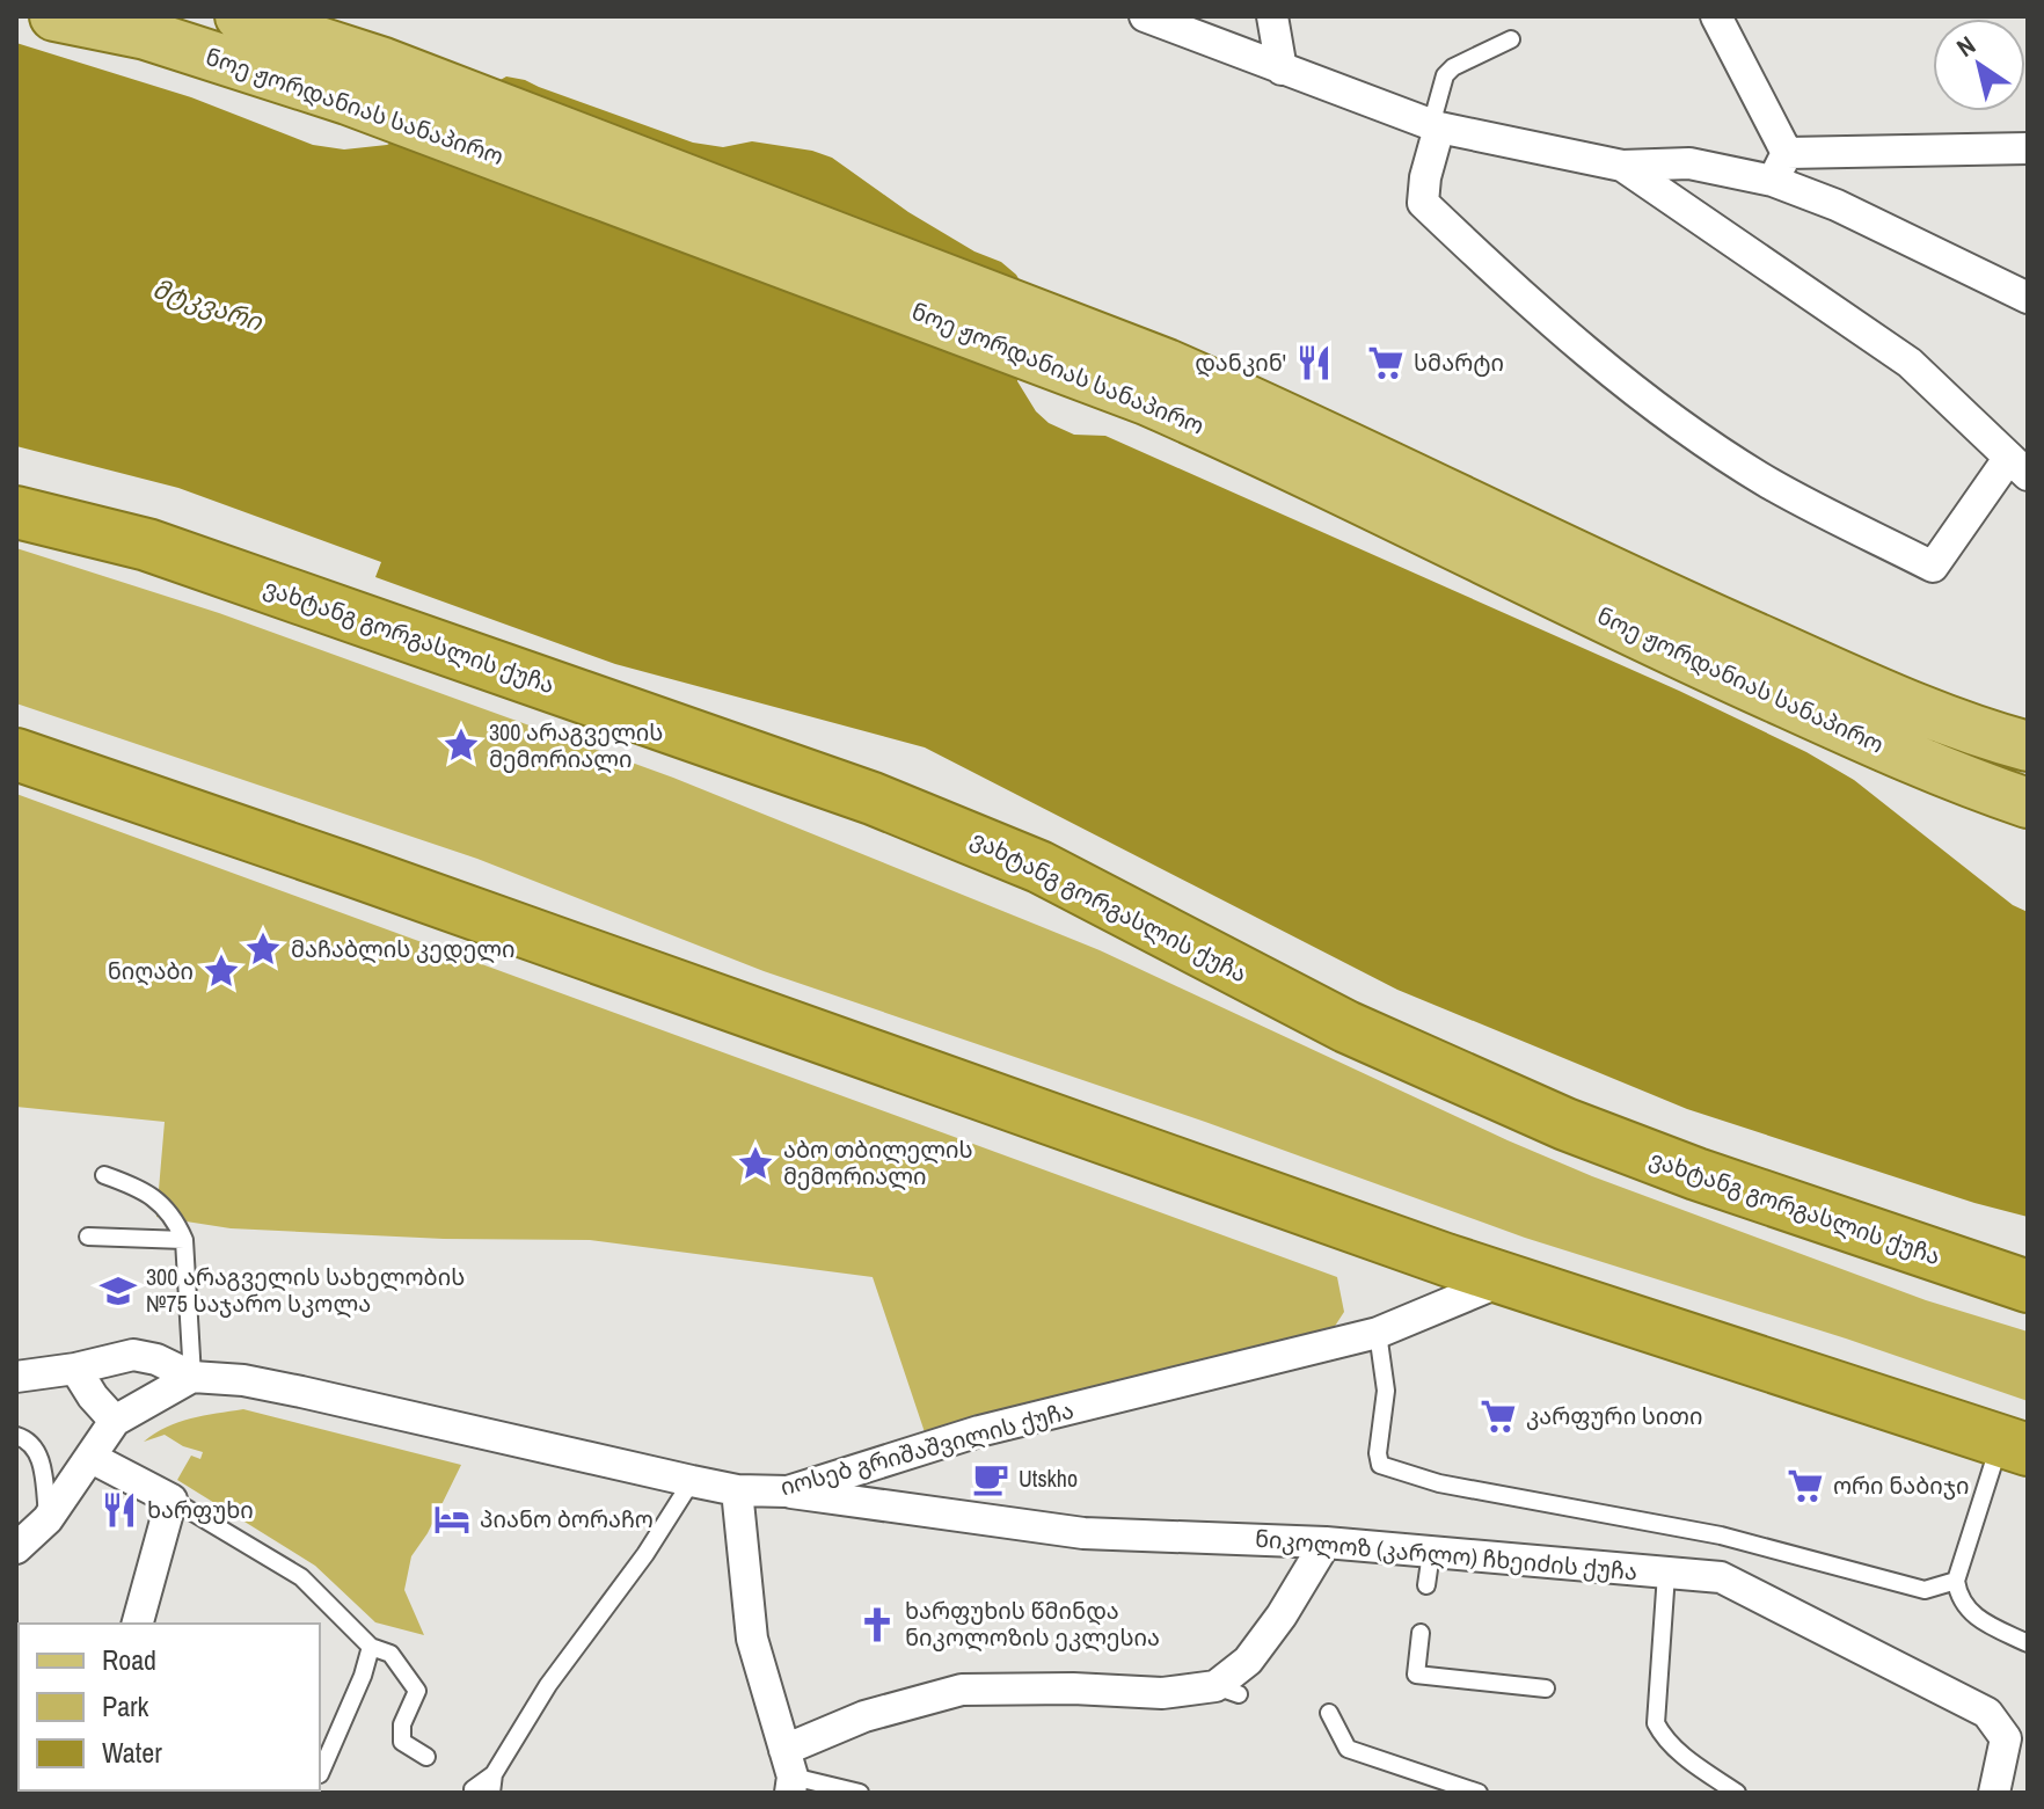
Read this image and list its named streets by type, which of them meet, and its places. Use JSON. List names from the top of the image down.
{
  "streets": {
    "highway": ["ვახტანგ გორგასლის ქუჩა"],
    "main road": ["ნოე ჟორდანიას სანაპირო"],
    "street": ["იოსებ გრიშაშვილის ქუჩა", "ნიკოლოზ (კარლო) ჩხეიძის ქუჩა"]
  },
  "crossings": [
    ["იოსებ გრიშაშვილის ქუჩა", "ნიკოლოზ (კარლო) ჩხეიძის ქუჩა"]
  ],
  "water": ["მტკვარი"],
  "places": {
    "restaurant": ["დანკინ'", "ხარფუხი"],
    "supermarket": ["სმარტი", "კარფური სითი", "ორი ნაბიჯი"],
    "place": [
      "300 არაგველის მემორიალი",
      "მაჩაბლის კედელი",
      "ნიღაბი",
      "აბო თბილელის მემორიალი"
    ],
    "school or university": ["300 არაგველის სახელობის №75 საჯარო სკოლა"],
    "cafe": ["Utskho"],
    "hotel": ["პიანო ბორაჩო"],
    "church": ["ხარფუხის წმინდა ნიკოლოზის ეკლესია"]
  },
  "legend": ["Road", "Park", "Water"],
  "north": "top left"
}
